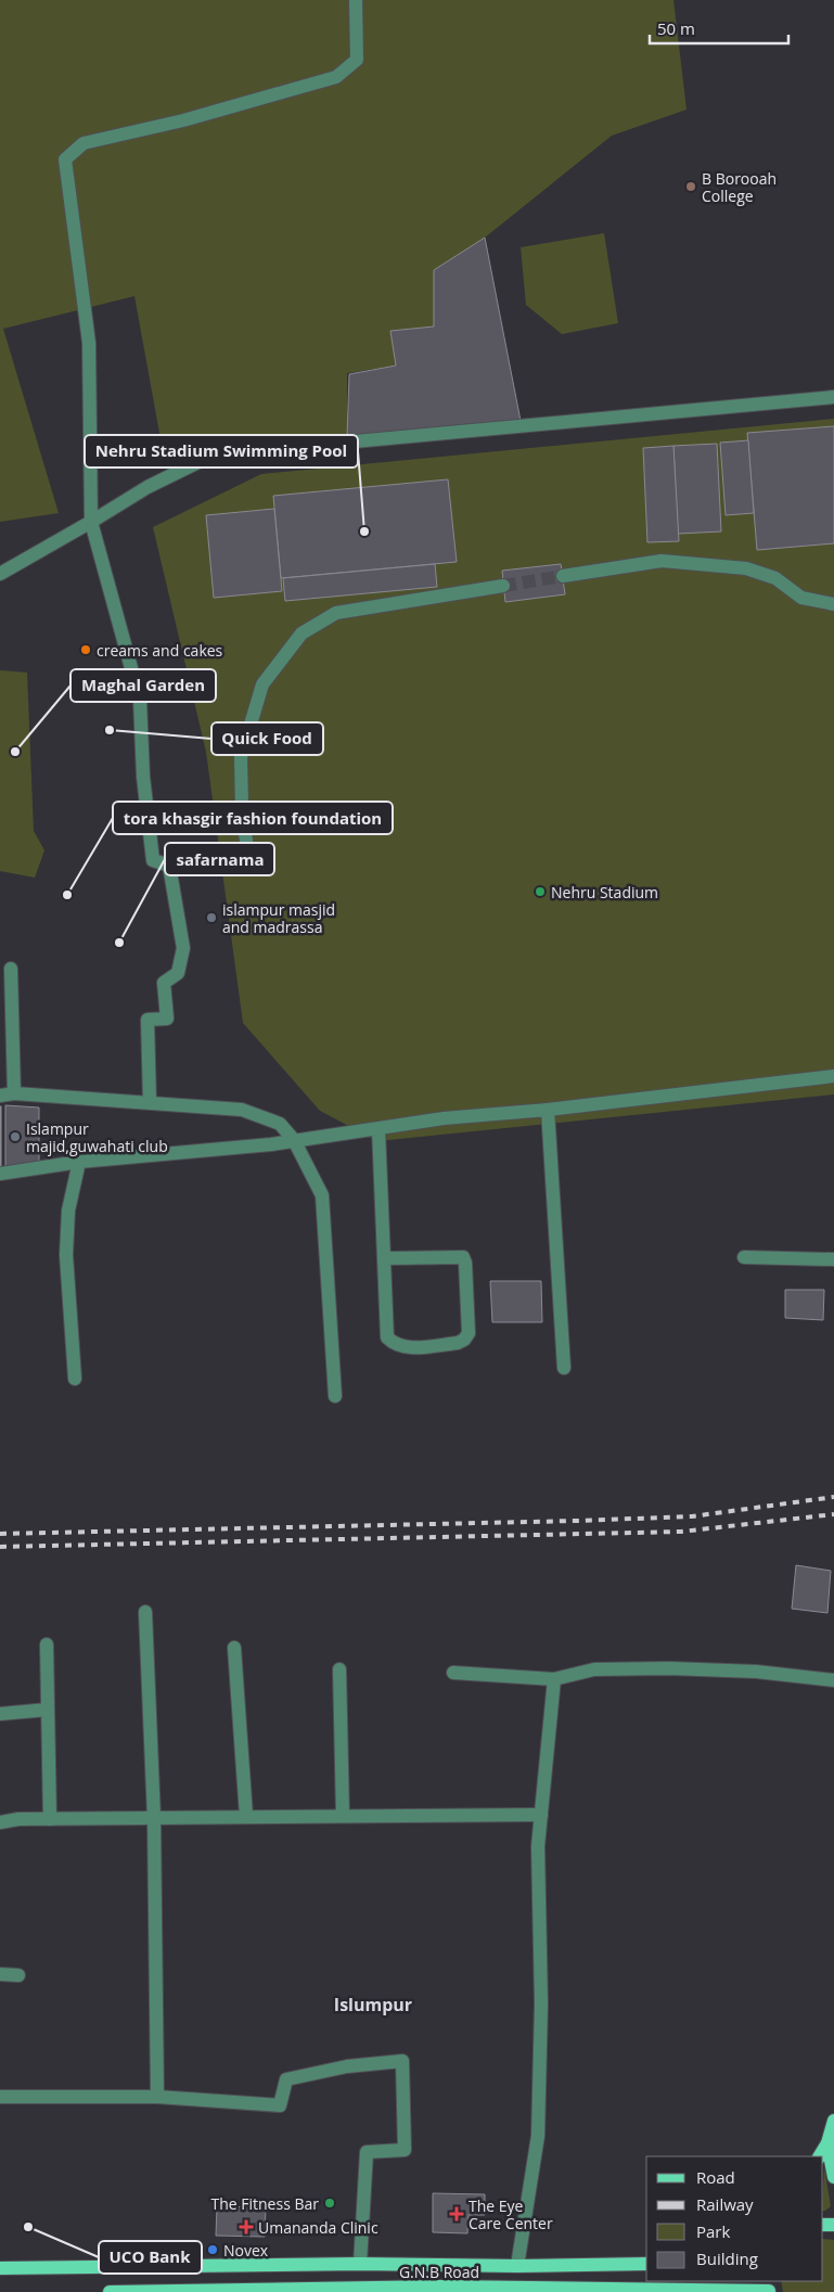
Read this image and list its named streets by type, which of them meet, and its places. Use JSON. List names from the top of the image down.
{
  "streets": {
    "main road": ["G.N.B Road"]
  },
  "districts": ["Islumpur"],
  "places": {
    "other": [
      "B Borooah College",
      "Nehru Stadium Swimming Pool",
      "creams and cakes",
      "Quick Food",
      "Maghal Garden",
      "Nehru Stadium",
      "tora khasgir fashion foundation",
      "islampur masjid and madrassa",
      "safarnama",
      "Islampur majid,guwahati club",
      "The Fitness Bar",
      "UCO Bank",
      "Novex"
    ],
    "health": ["The Eye Care Center", "Umananda Clinic"]
  },
  "legend": [
    "Road",
    "Railway",
    "Park",
    "Building"
  ],
  "scale_bar": "50 m"
}
